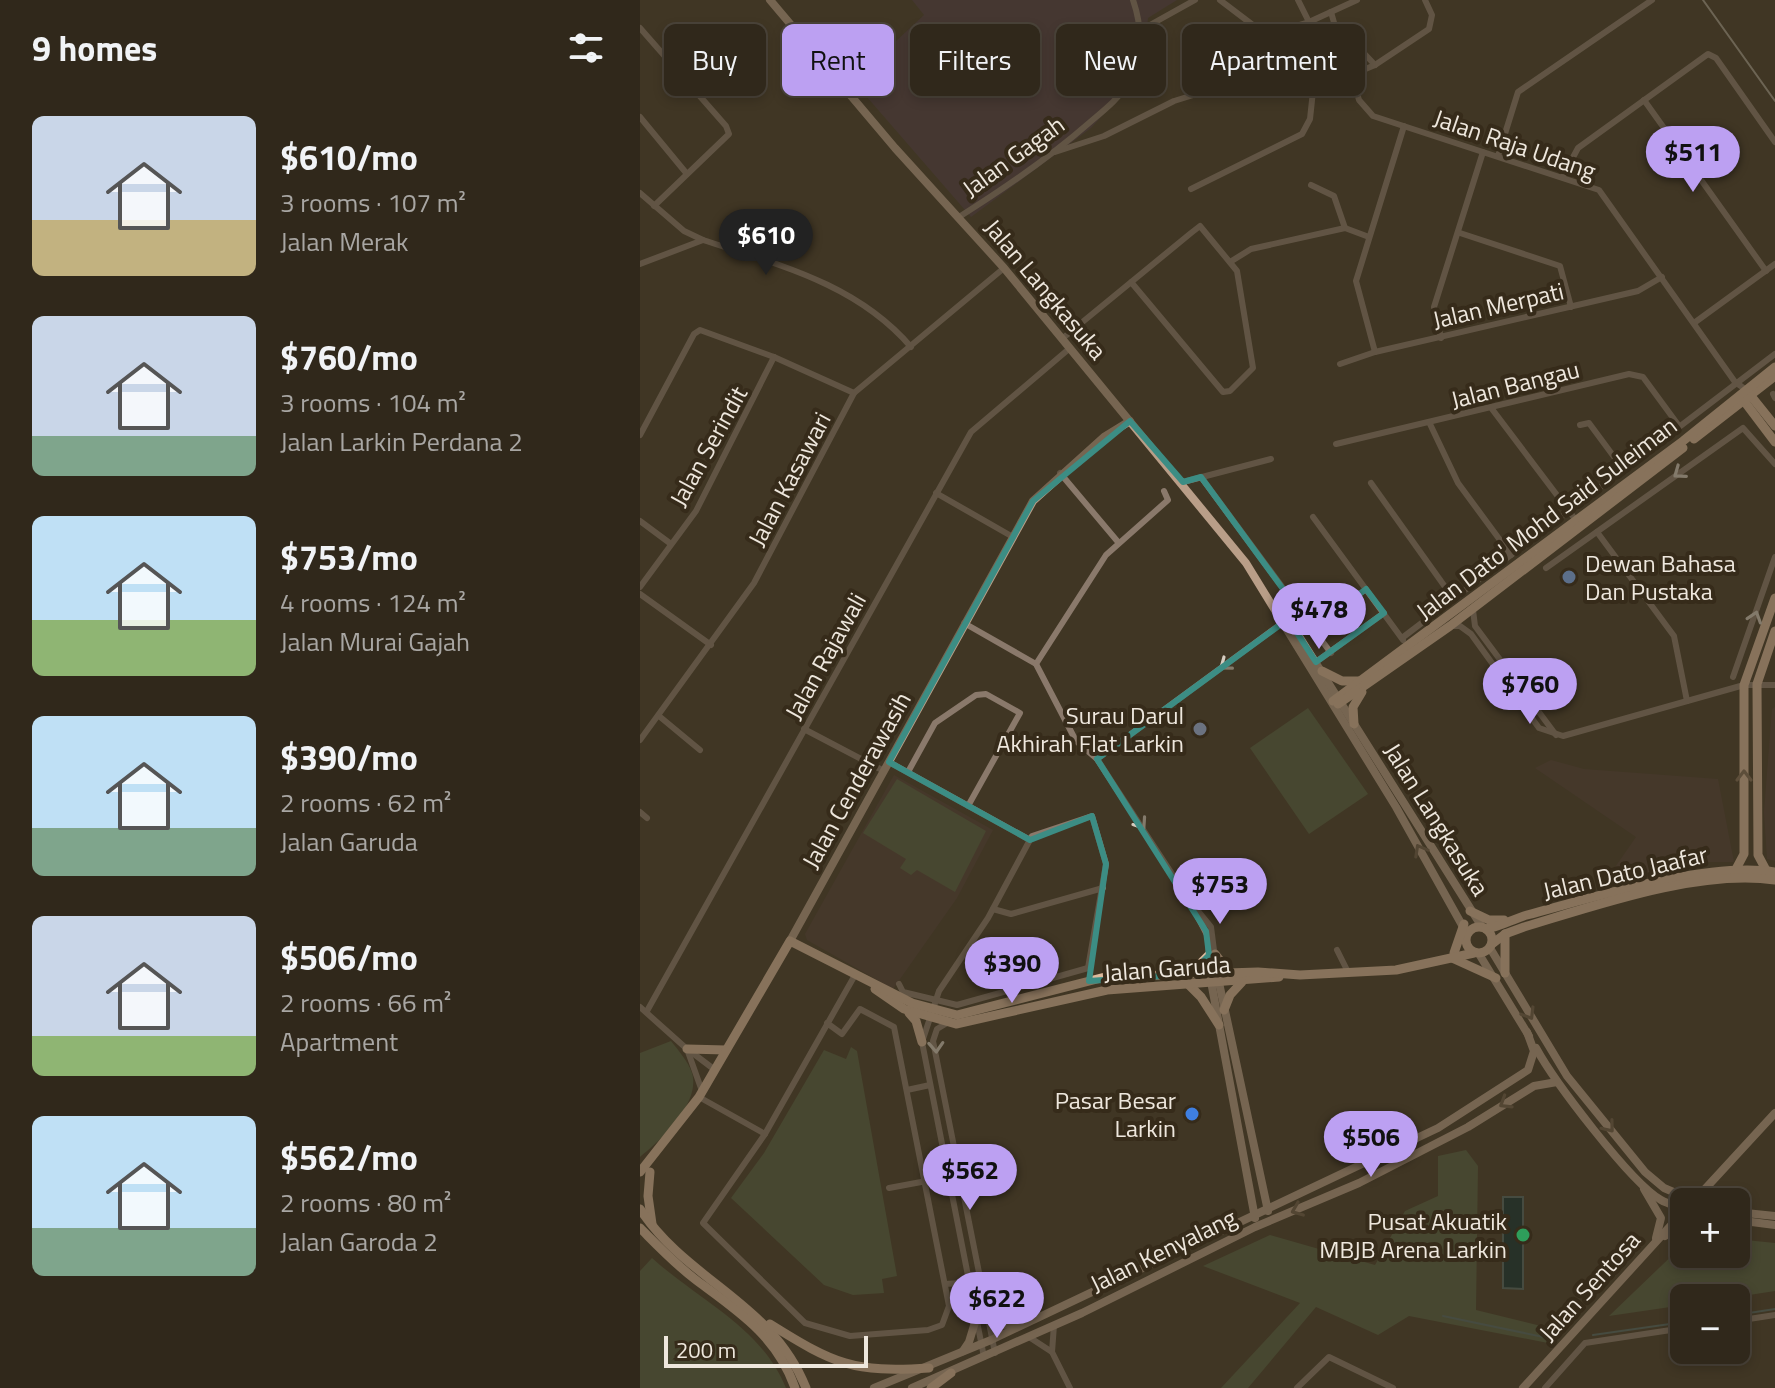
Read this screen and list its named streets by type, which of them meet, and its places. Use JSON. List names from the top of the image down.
{
  "streets": {
    "main road": [
      "Jalan Dato' Mohd Said Suleiman",
      "Jalan Cenderawasih",
      "Jalan Dato Jaafar",
      "Jalan Garuda"
    ],
    "street": [
      "Jalan Raja Udang",
      "Jalan Gagah",
      "Jalan Langkasuka",
      "Jalan Merpati",
      "Jalan Bangau",
      "Jalan Serindit",
      "Jalan Kasawari",
      "Jalan Rajawali",
      "Jalan Kenyalang",
      "Jalan Sentosa"
    ]
  },
  "crossings": [
    ["Jalan Raja Udang", "Jalan Merpati"],
    ["Jalan Raja Udang", "Jalan Dato' Mohd Said Suleiman"],
    ["Jalan Gagah", "Jalan Langkasuka"],
    ["Jalan Langkasuka", "Jalan Kasawari"],
    ["Jalan Langkasuka", "Jalan Dato' Mohd Said Suleiman"],
    ["Jalan Langkasuka", "Jalan Rajawali"],
    ["Jalan Langkasuka", "Jalan Cenderawasih"],
    ["Jalan Langkasuka", "Jalan Dato Jaafar"],
    ["Jalan Langkasuka", "Jalan Garuda"],
    ["Jalan Cenderawasih", "Jalan Garuda"],
    ["Jalan Dato Jaafar", "Jalan Garuda"],
    ["Jalan Garuda", "Jalan Kenyalang"]
  ],
  "places": [
    "Dewan Bahasa Dan Pustaka",
    "Surau Darul Akhirah Flat Larkin",
    "Pasar Besar Larkin",
    "Pusat Akuatik MBJB Arena Larkin"
  ],
  "scale_bar": "200 m",
  "page": {
    "heading": "9 homes",
    "chip": [
      "Buy",
      "Rent",
      "Filters",
      "New",
      "Apartment"
    ],
    "list": [
      {
        "name": "$610/mo",
        "note": "3 rooms · 107 m² · Jalan Merak"
      },
      {
        "name": "$760/mo",
        "note": "3 rooms · 104 m² · Jalan Larkin Perdana 2"
      },
      {
        "name": "$753/mo",
        "note": "4 rooms · 124 m² · Jalan Murai Gajah"
      },
      {
        "name": "$390/mo",
        "note": "2 rooms · 62 m² · Jalan Garuda"
      },
      {
        "name": "$506/mo",
        "note": "2 rooms · 66 m² · Apartment"
      },
      {
        "name": "$562/mo",
        "note": "2 rooms · 80 m² · Jalan Garoda 2"
      }
    ],
    "price": [
      "$511",
      "$610",
      "$478",
      "$760",
      "$753",
      "$390",
      "$506",
      "$562",
      "$622"
    ],
    "map_buttons": ["+", "−"],
    "scale": "200 m"
  }
}
